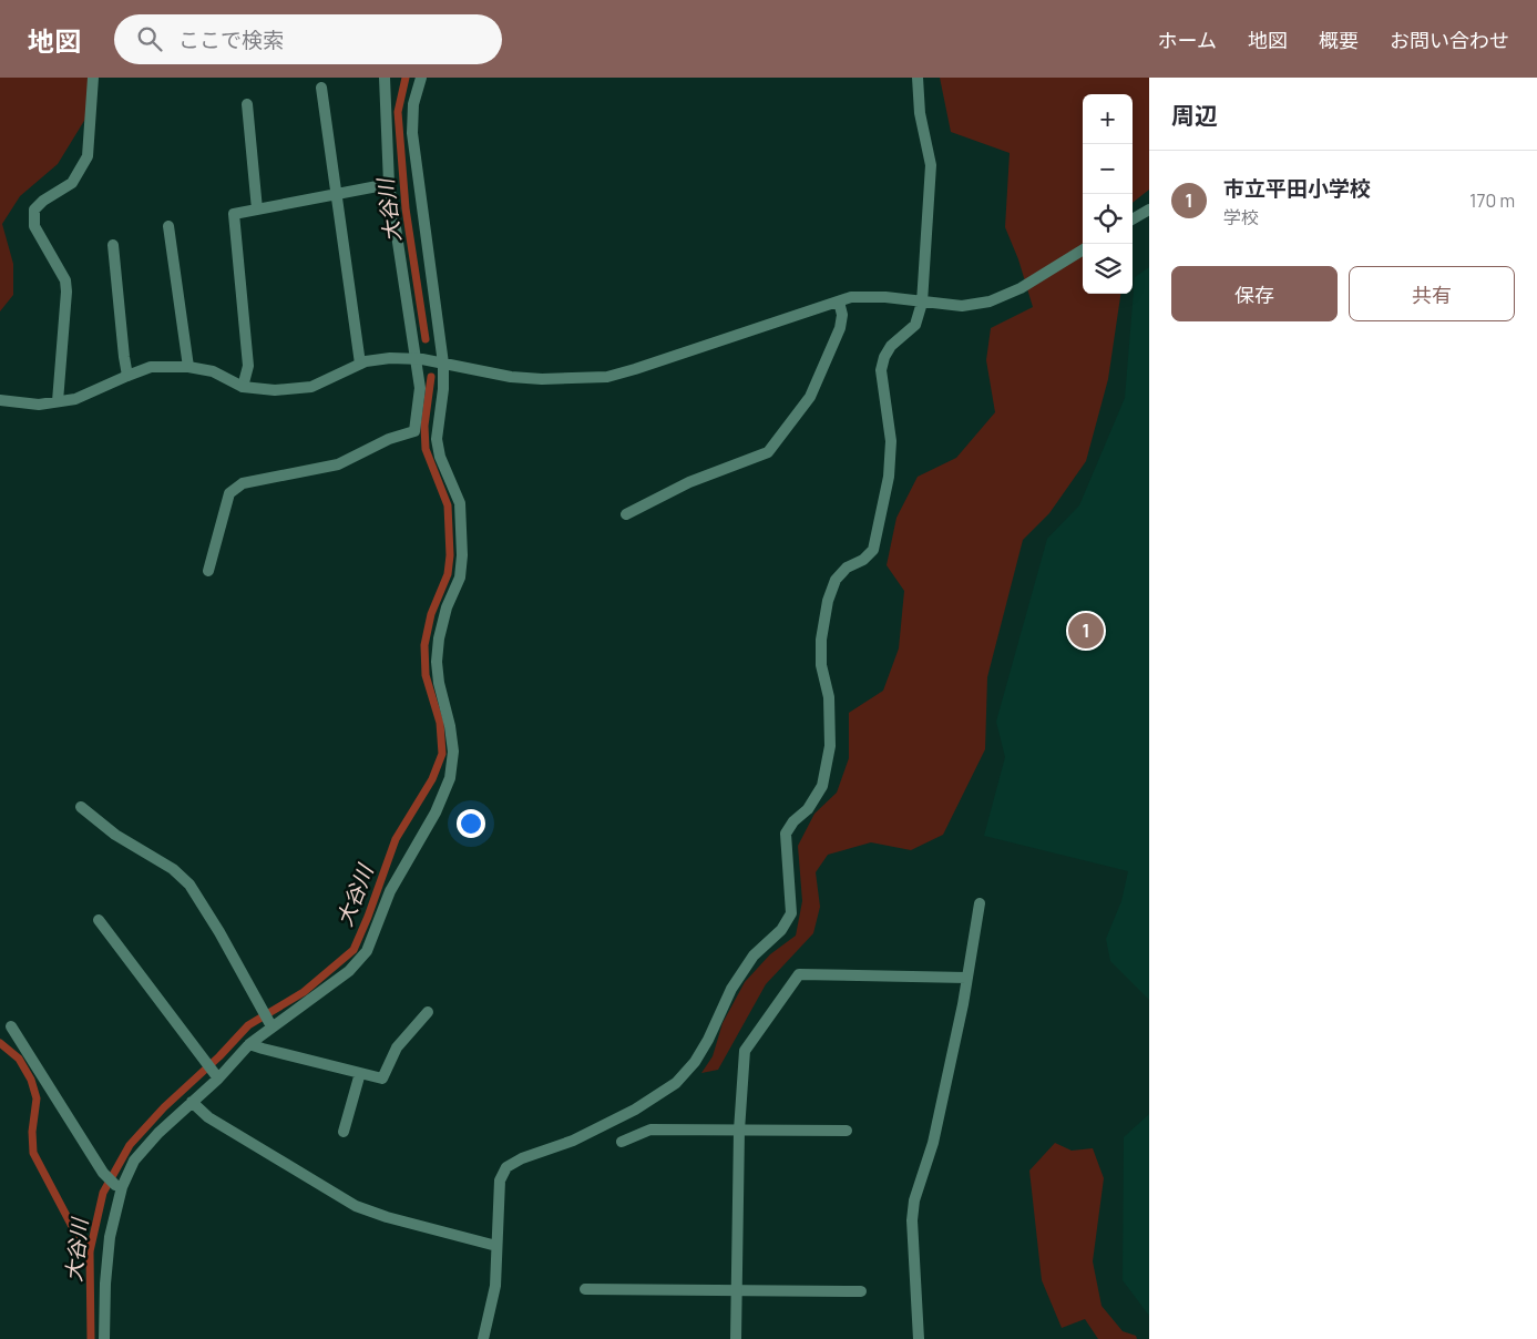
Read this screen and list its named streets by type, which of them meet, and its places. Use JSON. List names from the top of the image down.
{
  "water": ["大谷川"],
  "page": {
    "header": "地図",
    "search": "ここで検索",
    "nav": [
      "ホーム",
      "地図",
      "概要",
      "お問い合わせ"
    ],
    "heading": "周辺",
    "map_buttons": ["+", "−"],
    "list": [
      {
        "mark": "1",
        "name": "市立平田小学校",
        "note": "学校",
        "value": "170 m"
      }
    ],
    "buttons": ["保存", "共有"],
    "pins": "1"
  }
}
